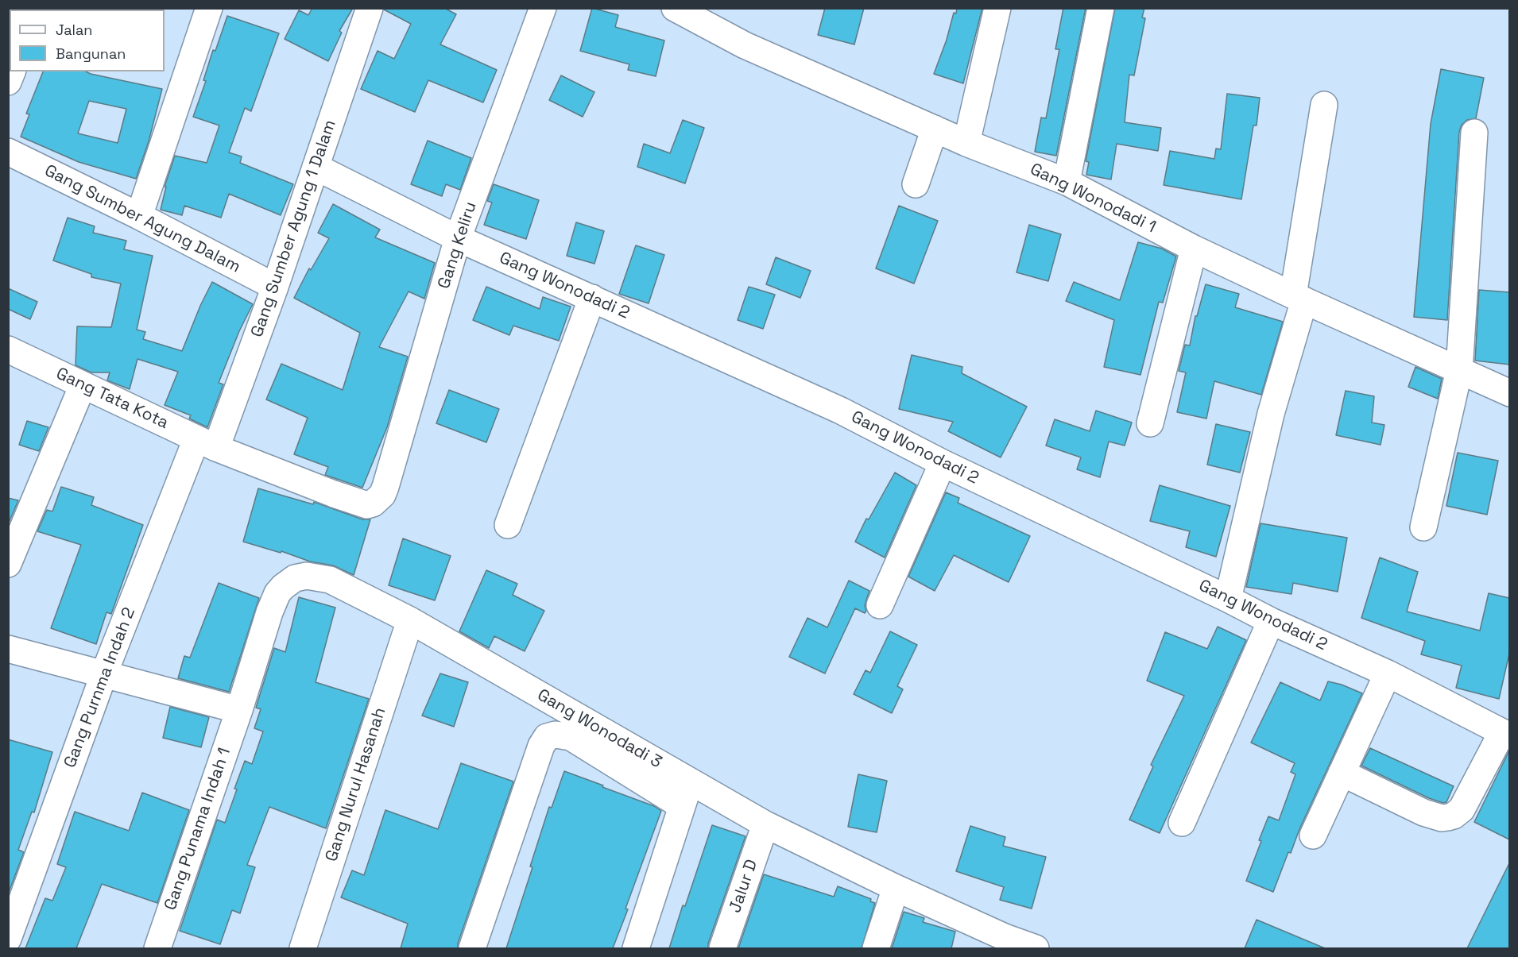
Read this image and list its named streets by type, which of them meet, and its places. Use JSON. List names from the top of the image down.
{
  "streets": {
    "street": [
      "Gang Wonodadi 1",
      "Gang Sumber Agung Dalam",
      "Gang Sumber Agung 1 Dalam",
      "Gang Keliru",
      "Gang Wonodadi 2",
      "Gang Tata Kota",
      "Gang Purnma Indah 2",
      "Gang Wonodadi 3",
      "Gang Nurul Hasanah",
      "Gang Punama Indah 1",
      "Jalur D"
    ]
  },
  "crossings": [
    ["Gang Sumber Agung Dalam", "Gang Sumber Agung 1 Dalam"],
    ["Gang Sumber Agung 1 Dalam", "Gang Wonodadi 2"],
    ["Gang Sumber Agung 1 Dalam", "Gang Tata Kota"],
    ["Gang Sumber Agung 1 Dalam", "Gang Purnma Indah 2"],
    ["Gang Keliru", "Gang Wonodadi 2"],
    ["Gang Keliru", "Gang Tata Kota"],
    ["Gang Tata Kota", "Gang Purnma Indah 2"],
    ["Gang Wonodadi 3", "Gang Nurul Hasanah"],
    ["Gang Wonodadi 3", "Gang Punama Indah 1"],
    ["Gang Wonodadi 3", "Jalur D"]
  ],
  "legend": ["Jalan", "Bangunan"]
}
